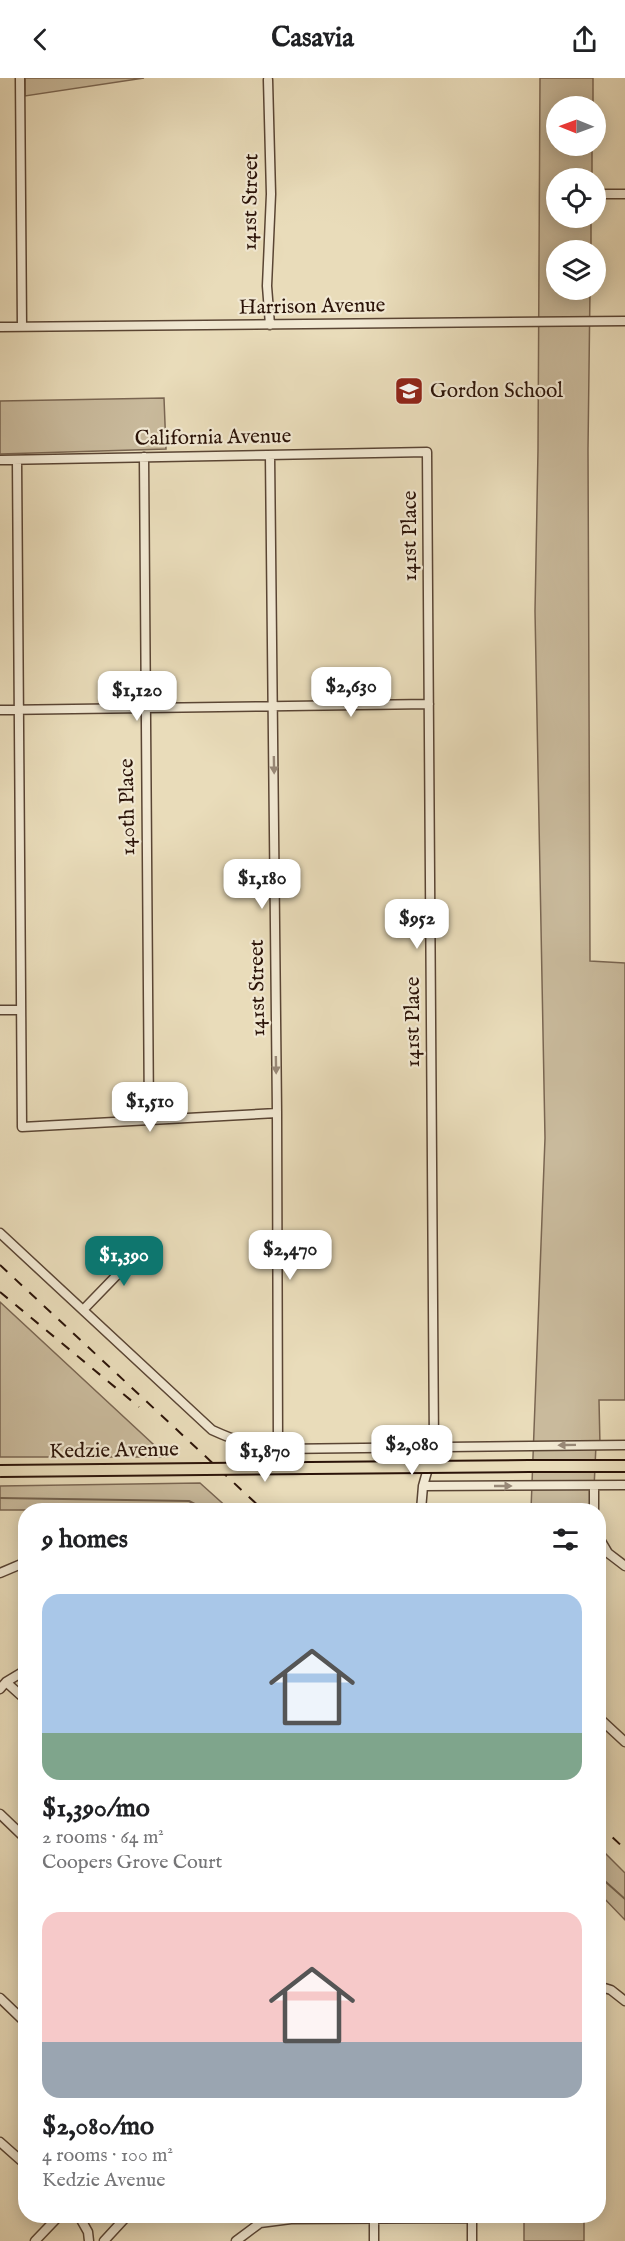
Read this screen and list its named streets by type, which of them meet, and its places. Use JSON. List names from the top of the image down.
{
  "streets": {
    "main road": ["Kedzie Avenue"],
    "street": [
      "141st Street",
      "Harrison Avenue",
      "California Avenue",
      "141st Place",
      "140th Place"
    ]
  },
  "crossings": [
    ["141st Street", "Harrison Avenue"],
    ["141st Street", "California Avenue"],
    ["California Avenue", "141st Place"],
    ["California Avenue", "140th Place"]
  ],
  "places": {
    "school or university": ["Gordon School"]
  },
  "north": "left",
  "page": {
    "header": "Casavia",
    "price": [
      "$2,630",
      "$1,120",
      "$1,180",
      "$952",
      "$1,510",
      "$2,470",
      "$1,390",
      "$2,080",
      "$1,870"
    ],
    "heading": "9 homes",
    "list": [
      {
        "name": "$1,390/mo",
        "note": "2 rooms · 64 m² · Coopers Grove Court"
      },
      {
        "name": "$2,080/mo",
        "note": "4 rooms · 100 m² · Kedzie Avenue"
      }
    ]
  }
}
